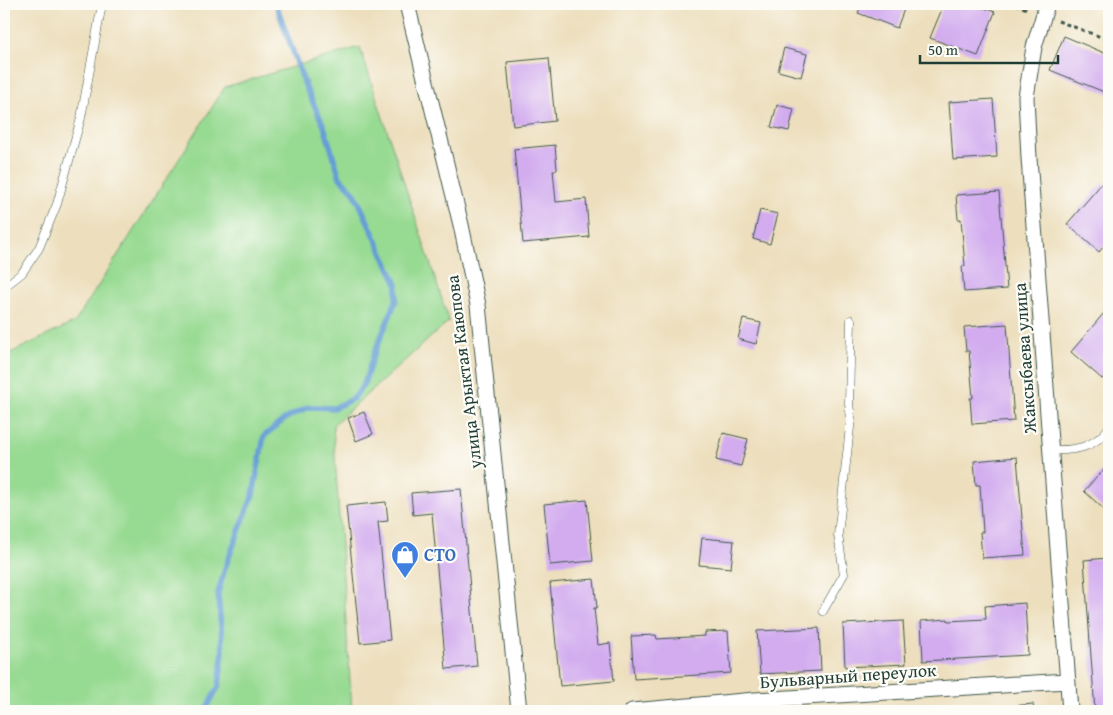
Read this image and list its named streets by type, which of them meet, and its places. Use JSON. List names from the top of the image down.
{
  "streets": {
    "street": ["Жаксыбаева улица", "улица Арыктая Каюпова", "Бульварный переулок"]
  },
  "crossings": [
    ["Жаксыбаева улица", "Бульварный переулок"]
  ],
  "places": {
    "shop": ["СТО"]
  },
  "scale_bar": "50 m"
}
